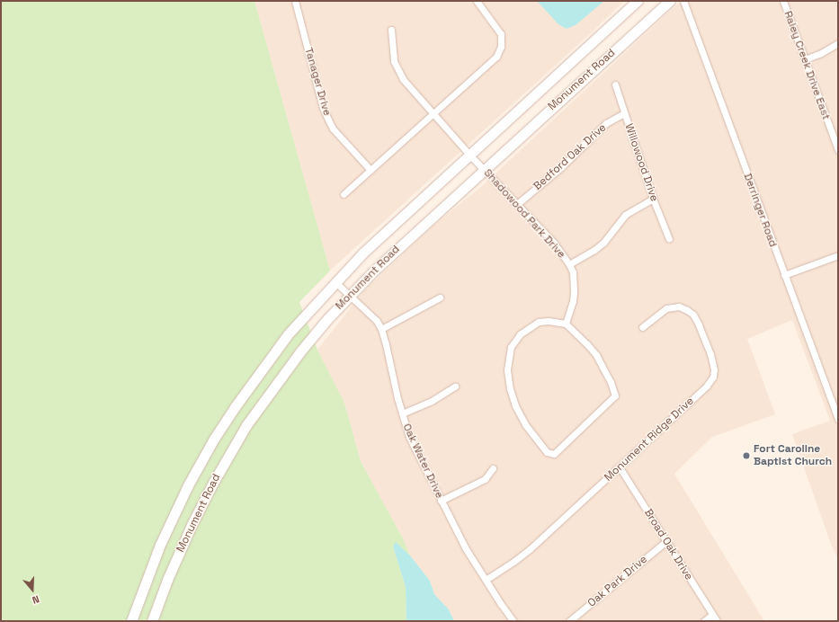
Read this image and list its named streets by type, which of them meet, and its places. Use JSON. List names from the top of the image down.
{
  "streets": {
    "main road": ["Monument Road"],
    "street": [
      "Raley Creek Drive East",
      "Tanager Drive",
      "Bedford Oak Drive",
      "Willowood Drive",
      "Derringer Road",
      "Shadowood Park Drive",
      "Monument Ridge Drive",
      "Oak Water Drive",
      "Broad Oak Drive",
      "Oak Park Drive"
    ]
  },
  "crossings": [
    ["Monument Road", "Shadowood Park Drive"],
    ["Monument Road", "Oak Water Drive"],
    ["Bedford Oak Drive", "Willowood Drive"],
    ["Bedford Oak Drive", "Shadowood Park Drive"],
    ["Monument Ridge Drive", "Oak Water Drive"],
    ["Monument Ridge Drive", "Broad Oak Drive"],
    ["Broad Oak Drive", "Oak Park Drive"]
  ],
  "places": ["Fort Caroline Baptist Church"],
  "north": "bottom"
}
